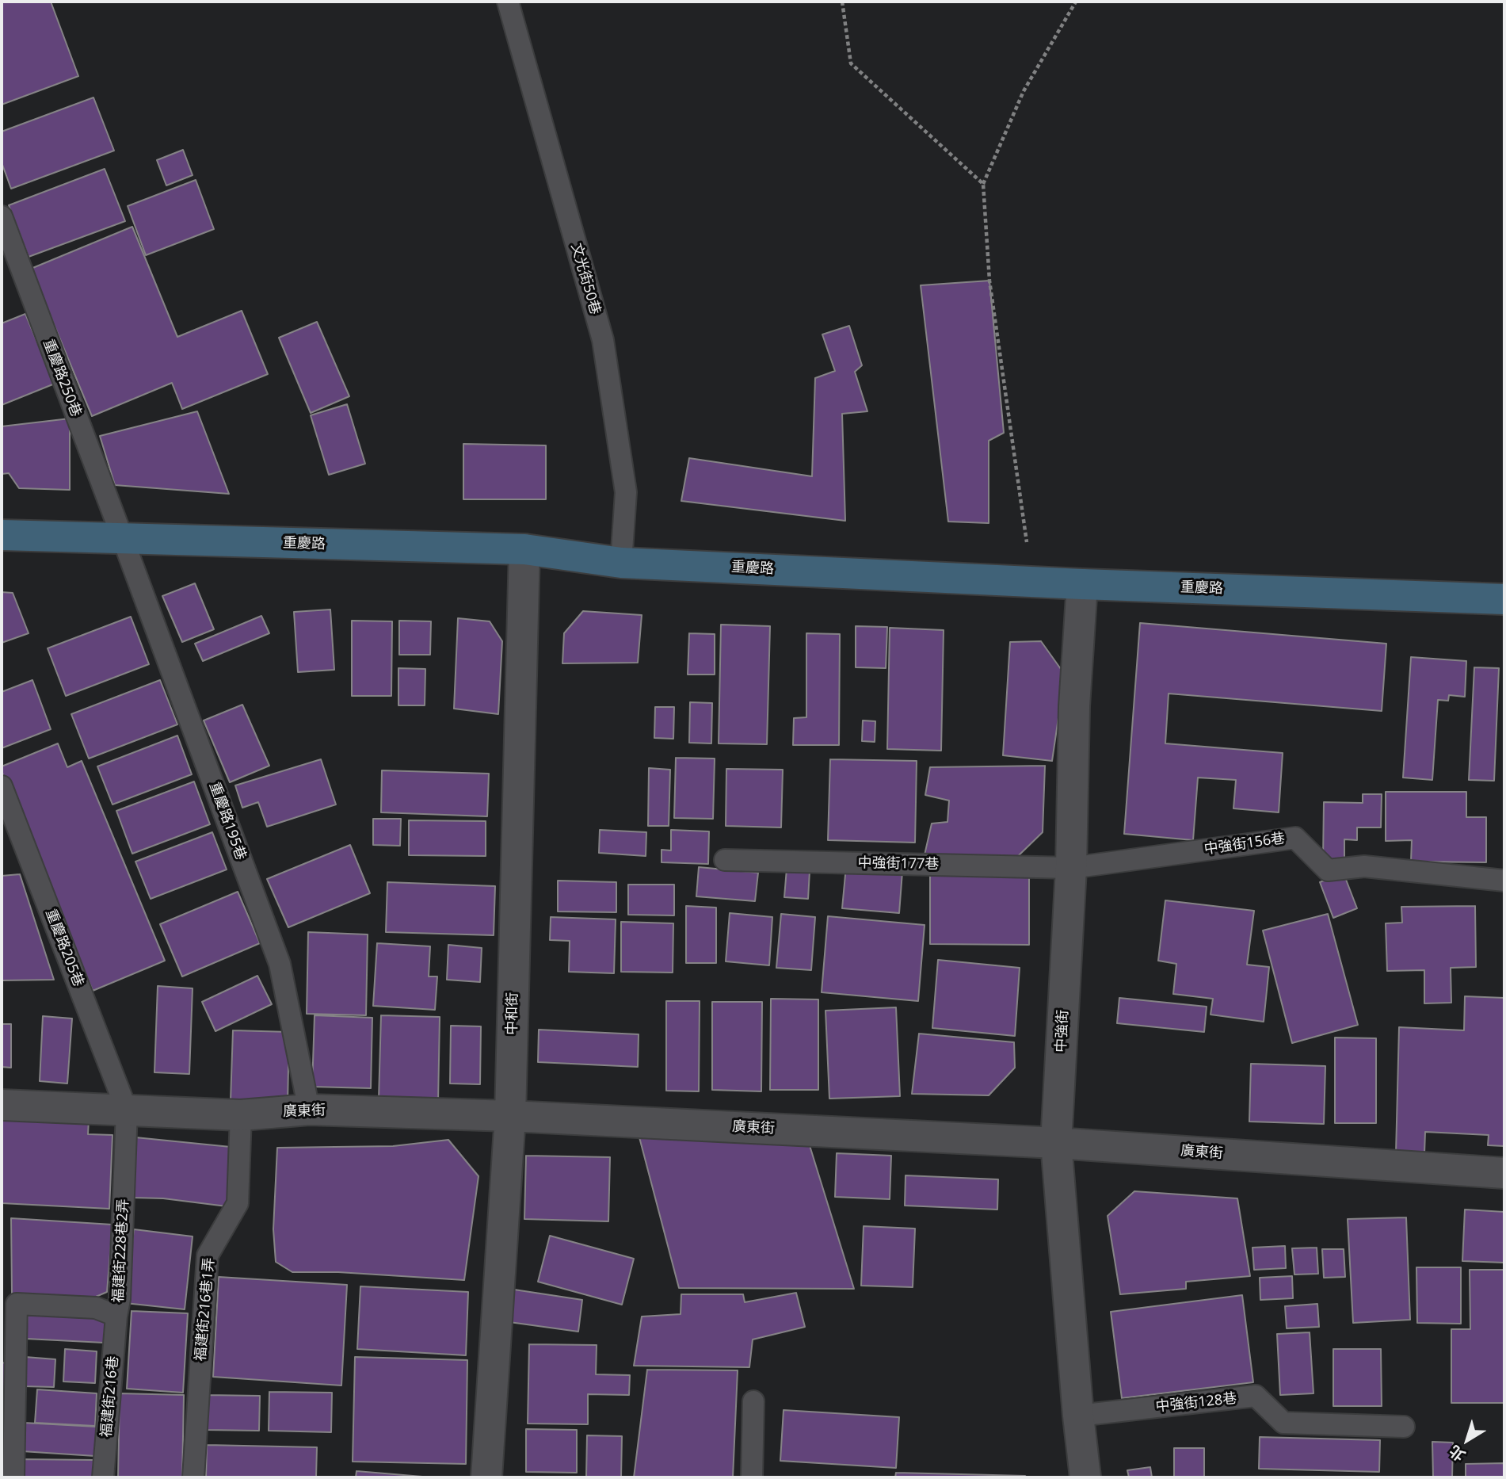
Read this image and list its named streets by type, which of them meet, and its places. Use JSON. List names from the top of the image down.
{
  "streets": {
    "street": [
      "重慶路",
      "中和街",
      "中強街",
      "廣東街"
    ],
    "lane": [
      "文光街50巷",
      "重慶路250巷",
      "重慶路195巷",
      "中強街156巷",
      "中強街177巷",
      "重慶路205巷",
      "福建街228巷2弄",
      "福建街216巷1弄",
      "福建街216巷",
      "中強街128巷"
    ]
  },
  "crossings": [
    ["文光街50巷", "重慶路"],
    ["重慶路250巷", "重慶路"],
    ["重慶路250巷", "重慶路195巷"],
    ["重慶路", "重慶路195巷"],
    ["重慶路", "中和街"],
    ["重慶路", "中強街"],
    ["重慶路195巷", "廣東街"],
    ["中強街156巷", "中強街177巷"],
    ["中強街156巷", "中強街"],
    ["中強街177巷", "中強街"],
    ["重慶路205巷", "廣東街"],
    ["重慶路205巷", "福建街228巷2弄"],
    ["中和街", "廣東街"],
    ["中強街", "廣東街"],
    ["中強街", "中強街128巷"],
    ["廣東街", "福建街228巷2弄"],
    ["廣東街", "福建街216巷1弄"],
    ["福建街228巷2弄", "福建街216巷"]
  ],
  "north": "bottom left"
}
